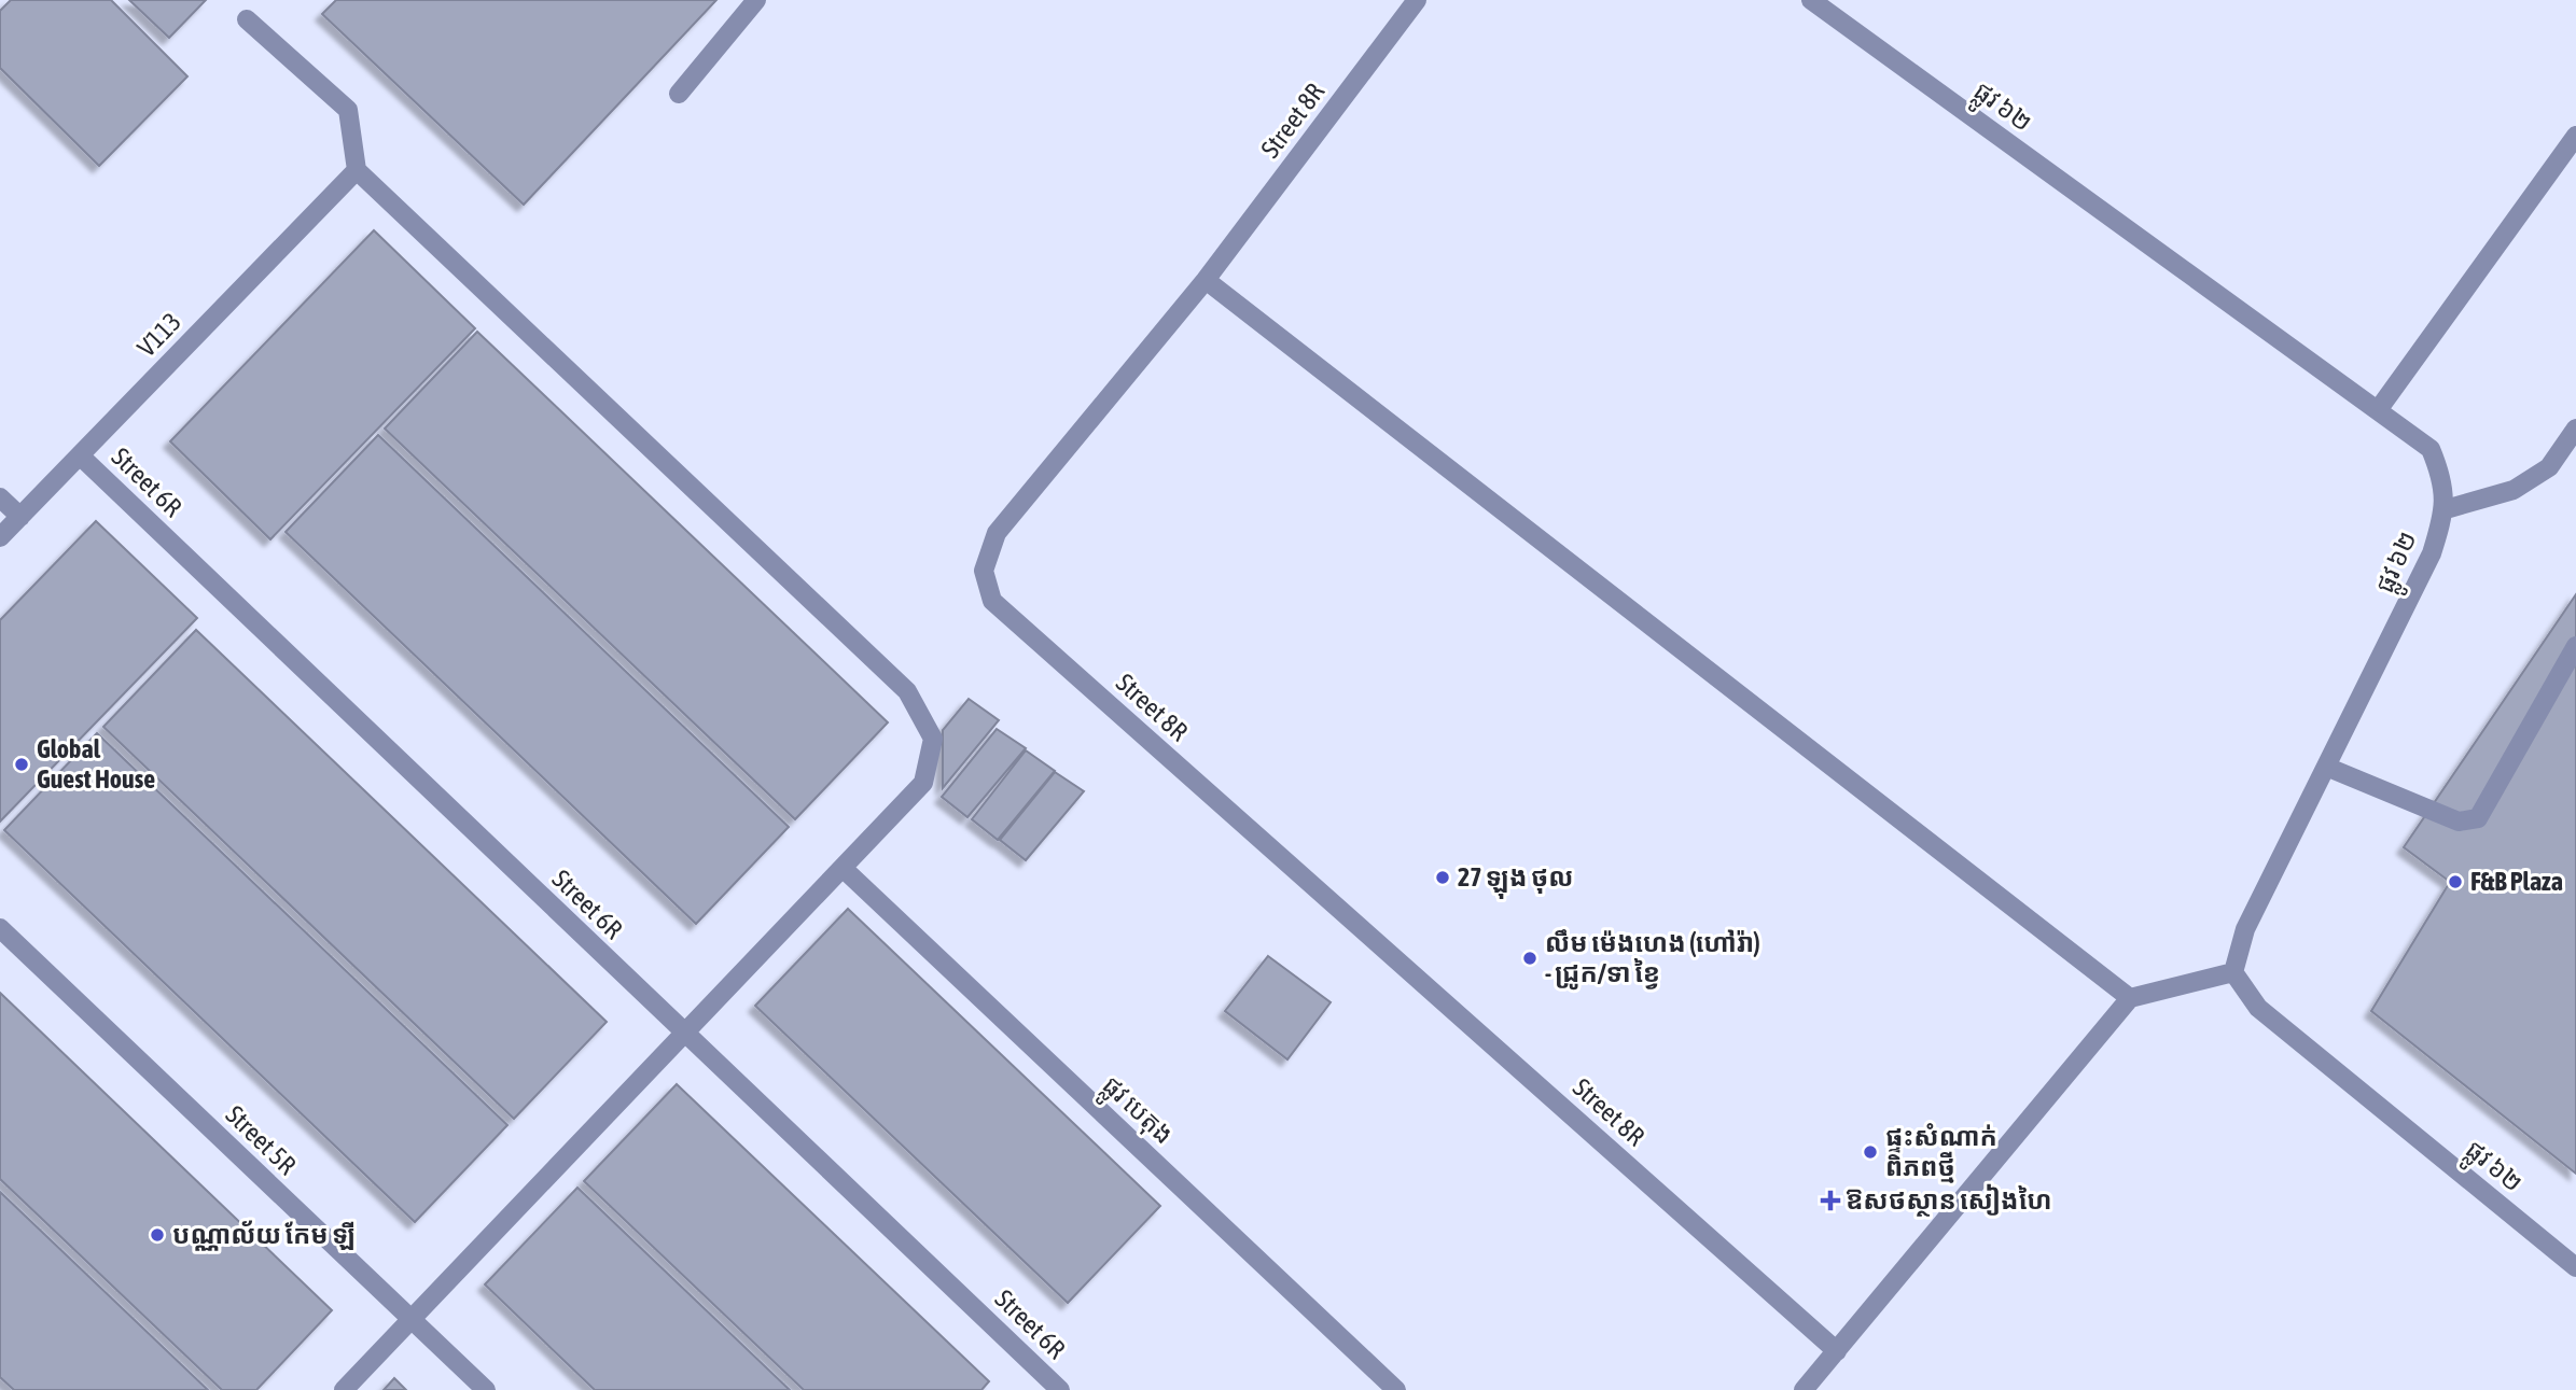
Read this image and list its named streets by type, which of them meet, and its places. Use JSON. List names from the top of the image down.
{
  "streets": {
    "street": [
      "ផ្លូវ ៦២",
      "Street 8R",
      "V113",
      "Street 6R",
      "ផ្លូវ បេតុង",
      "Street 5R"
    ]
  },
  "crossings": [
    ["V113", "Street 6R"]
  ],
  "places": {
    "other": [
      "Global Guest House",
      "27 ឡុង ថុល",
      "F&B Plaza",
      "លឹម ម៉េងហេង (ហៅរ៉ា) - ជ្រូក/ទា ខ្វៃ",
      "ផ្ទះសំណាក់ ពិភពថ្មី",
      "បណ្ណាល័យ កែម ឡី"
    ],
    "health": ["ឱសថស្ថាន សៀងហៃ"]
  }
}
